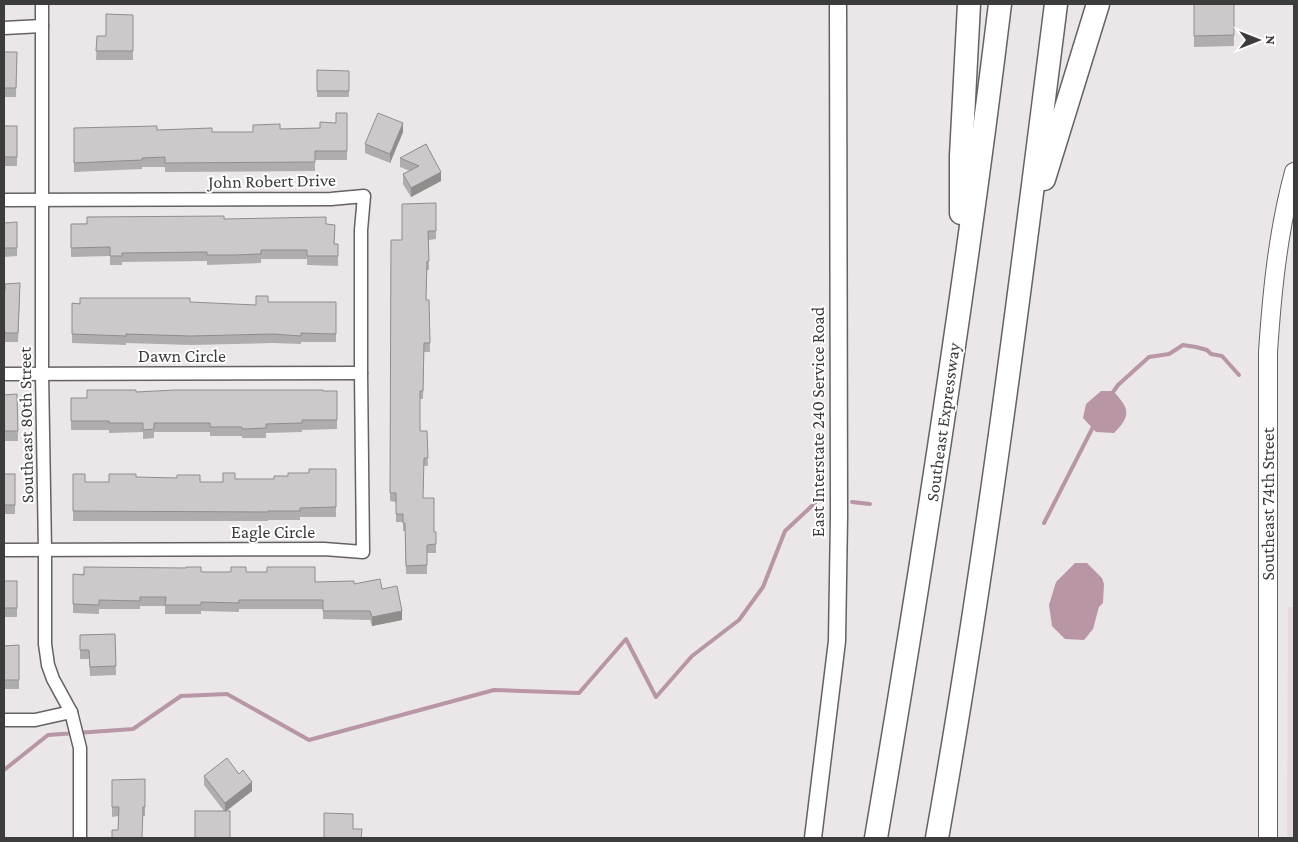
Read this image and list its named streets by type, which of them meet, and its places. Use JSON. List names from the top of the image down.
{
  "streets": {
    "highway": ["Southeast Expressway"],
    "main road": ["Southeast 74th Street"],
    "street": [
      "John Robert Drive",
      "Dawn Circle",
      "East Interstate 240 Service Road",
      "Southeast 80th Street",
      "Eagle Circle"
    ]
  },
  "crossings": [
    ["John Robert Drive", "Dawn Circle"],
    ["John Robert Drive", "Southeast 80th Street"],
    ["John Robert Drive", "Eagle Circle"],
    ["Dawn Circle", "Southeast 80th Street"],
    ["Dawn Circle", "Eagle Circle"],
    ["Southeast 80th Street", "Eagle Circle"]
  ],
  "north": "right"
}
